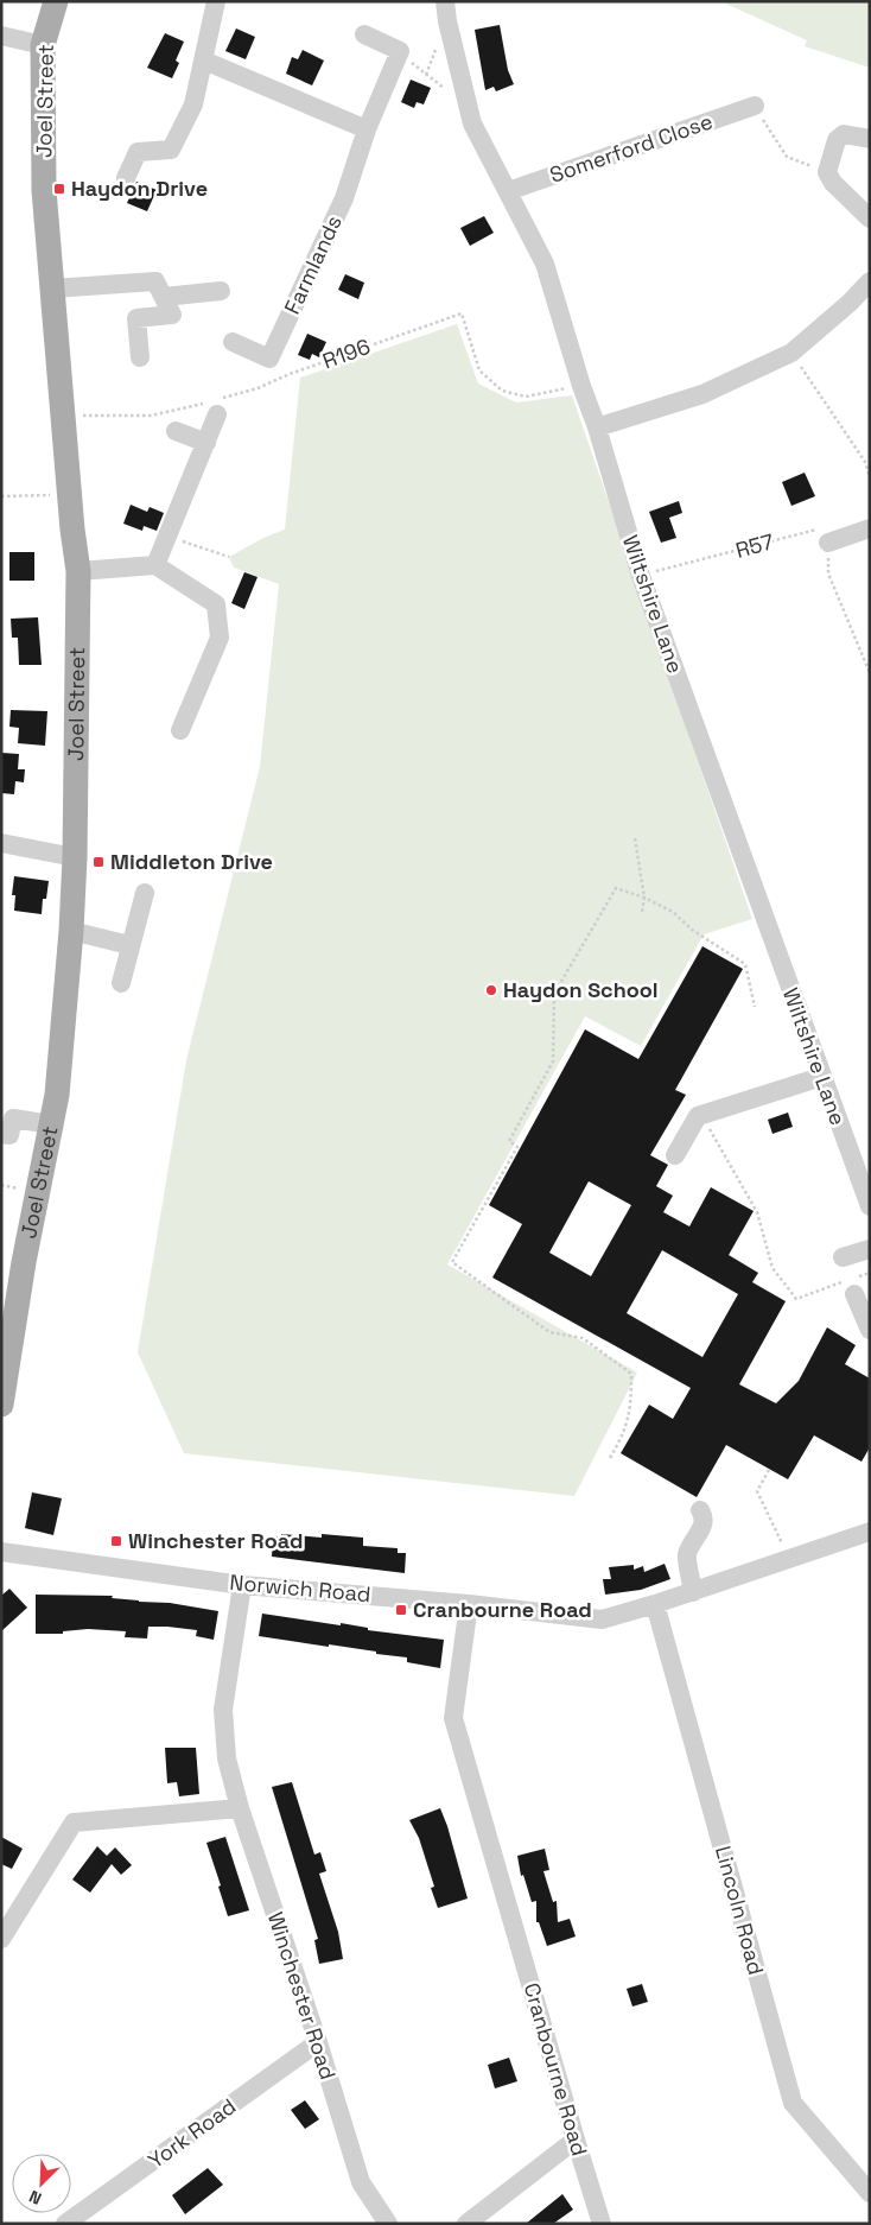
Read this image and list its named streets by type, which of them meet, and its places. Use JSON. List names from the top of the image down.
{
  "streets": {
    "main road": ["Joel Street"],
    "street": [
      "Somerford Close",
      "Farmlands",
      "Wiltshire Lane",
      "Norwich Road",
      "Lincoln Road",
      "Winchester Road",
      "Cranbourne Road",
      "York Road"
    ],
    "path": ["R196", "R57"]
  },
  "crossings": [
    ["Joel Street", "R196"],
    ["Somerford Close", "Wiltshire Lane"],
    ["R196", "Wiltshire Lane"],
    ["R57", "Wiltshire Lane"],
    ["Norwich Road", "Lincoln Road"],
    ["Norwich Road", "Winchester Road"],
    ["Norwich Road", "Cranbourne Road"],
    ["Winchester Road", "York Road"]
  ],
  "places": {
    "transit": [
      "Haydon Drive",
      "Middleton Drive",
      "Winchester Road",
      "Cranbourne Road"
    ],
    "other": ["Haydon School"]
  },
  "north": "bottom left"
}
